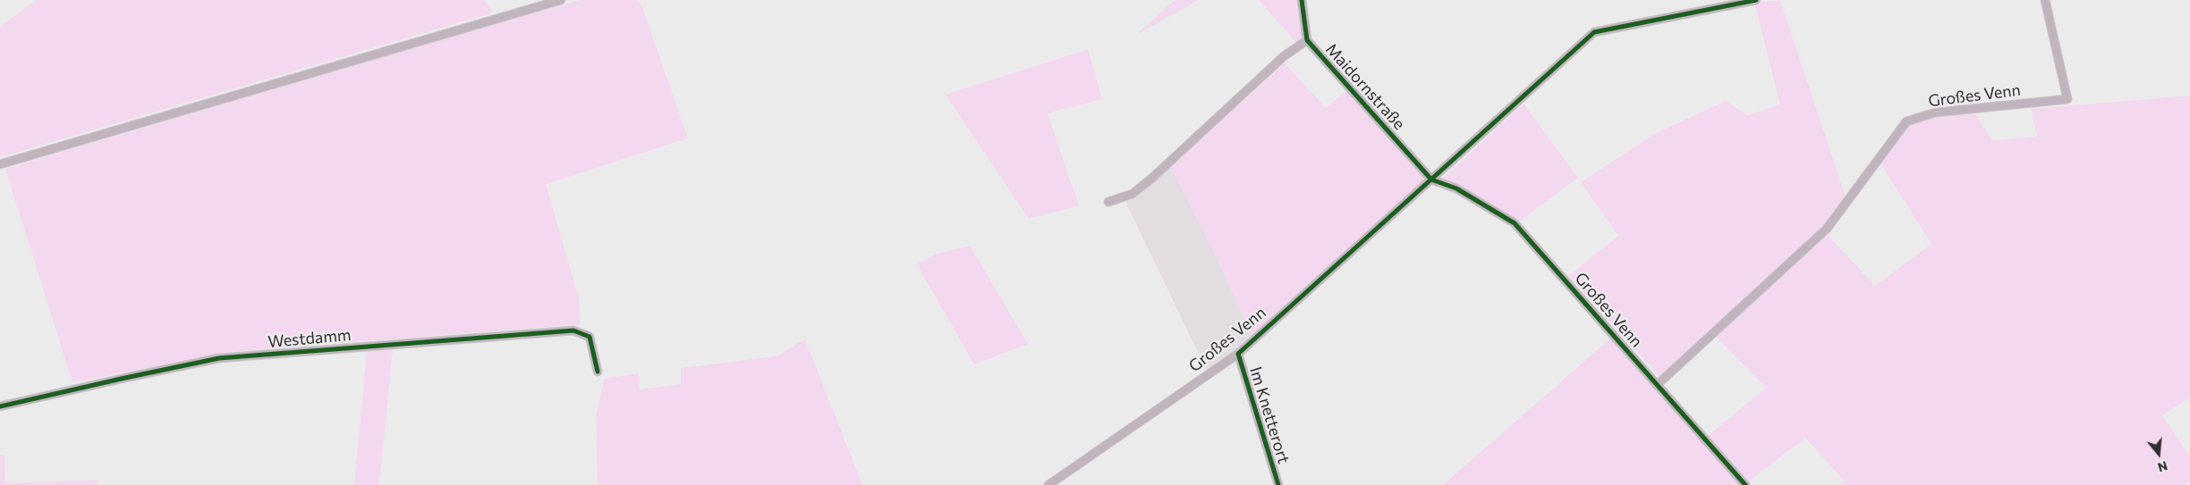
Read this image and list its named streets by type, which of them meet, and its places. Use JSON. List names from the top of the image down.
{
  "streets": {
    "street": [
      "Maidornstraße",
      "Großes Venn",
      "Westdamm",
      "Im Knetterort"
    ]
  },
  "crossings": [
    ["Maidornstraße", "Großes Venn"],
    ["Großes Venn", "Im Knetterort"]
  ],
  "north": "bottom"
}
